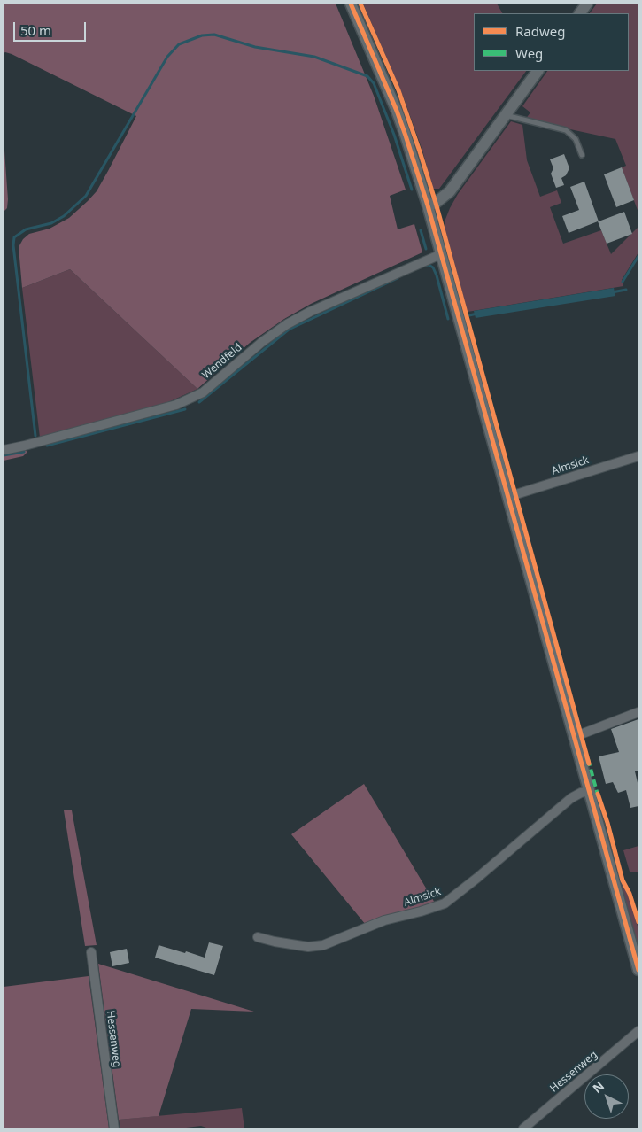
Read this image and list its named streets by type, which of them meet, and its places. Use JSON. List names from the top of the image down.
{
  "streets": {
    "street": ["Wendfeld", "Almsick", "Hessenweg"]
  },
  "legend": ["Radweg", "Weg"],
  "scale_bar": "50 m",
  "north": "top left"
}
